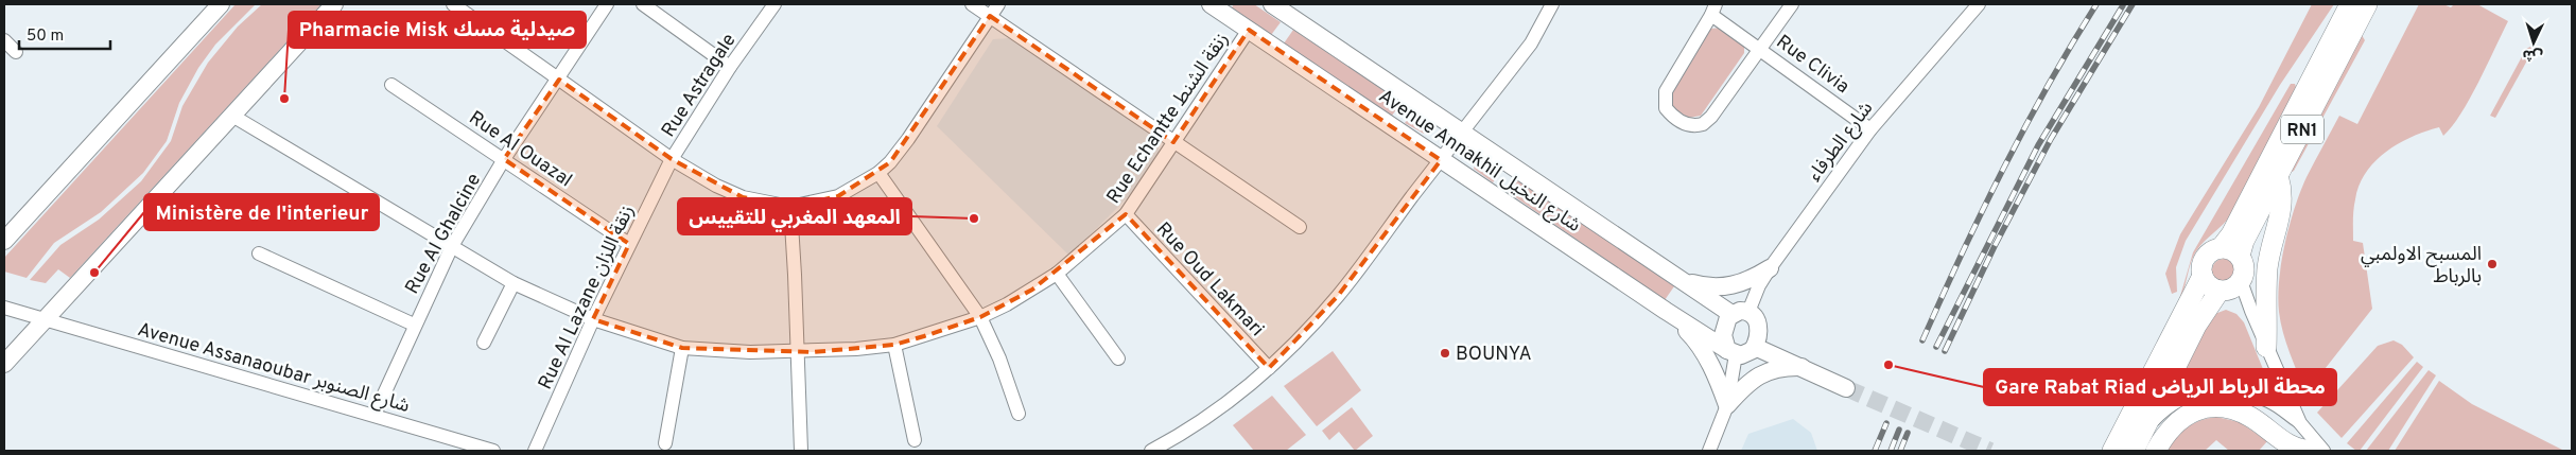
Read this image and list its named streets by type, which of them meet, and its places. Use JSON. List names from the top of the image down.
{
  "streets": {
    "highway": ["RN1"],
    "main road": ["Avenue Annakhil شارع النخيل"],
    "street": [
      "Rue Clivia",
      "Rue Astragale",
      "Rue Echantte زنقة الشنط",
      "شارع الطرفاء",
      "Rue Al Ouazal",
      "Rue Al Ghalcine",
      "Rue Oud Lakmari",
      "Rue Al Lazane زنقة اللزان",
      "Avenue Assanaoubar شارع الصنوبر"
    ]
  },
  "crossings": [
    ["Rue Clivia", "شارع الطرفاء"],
    ["Rue Astragale", "Rue Al Lazane زنقة اللزان"],
    ["Rue Echantte زنقة الشنط", "Avenue Annakhil شارع النخيل"],
    ["Rue Echantte زنقة الشنط", "Rue Al Ghalcine"],
    ["Rue Echantte زنقة الشنط", "Rue Oud Lakmari"],
    ["Rue Echantte زنقة الشنط", "Rue Al Lazane زنقة اللزان"],
    ["شارع الطرفاء", "Avenue Annakhil شارع النخيل"],
    ["Rue Al Ouazal", "Rue Al Ghalcine"],
    ["Rue Al Ouazal", "Rue Al Lazane زنقة اللزان"],
    ["Rue Al Ghalcine", "Avenue Assanaoubar شارع الصنوبر"]
  ],
  "places": [
    "Pharmacie Misk صيدلية مسك",
    "المعهد المغربي للتقييس",
    "المسبح الاولمبي بالرباط",
    "Ministère de l'interieur",
    "BOUNYA",
    "Gare Rabat Riad محطة الرباط الرياض"
  ],
  "scale_bar": "50 m",
  "north": "bottom"
}
